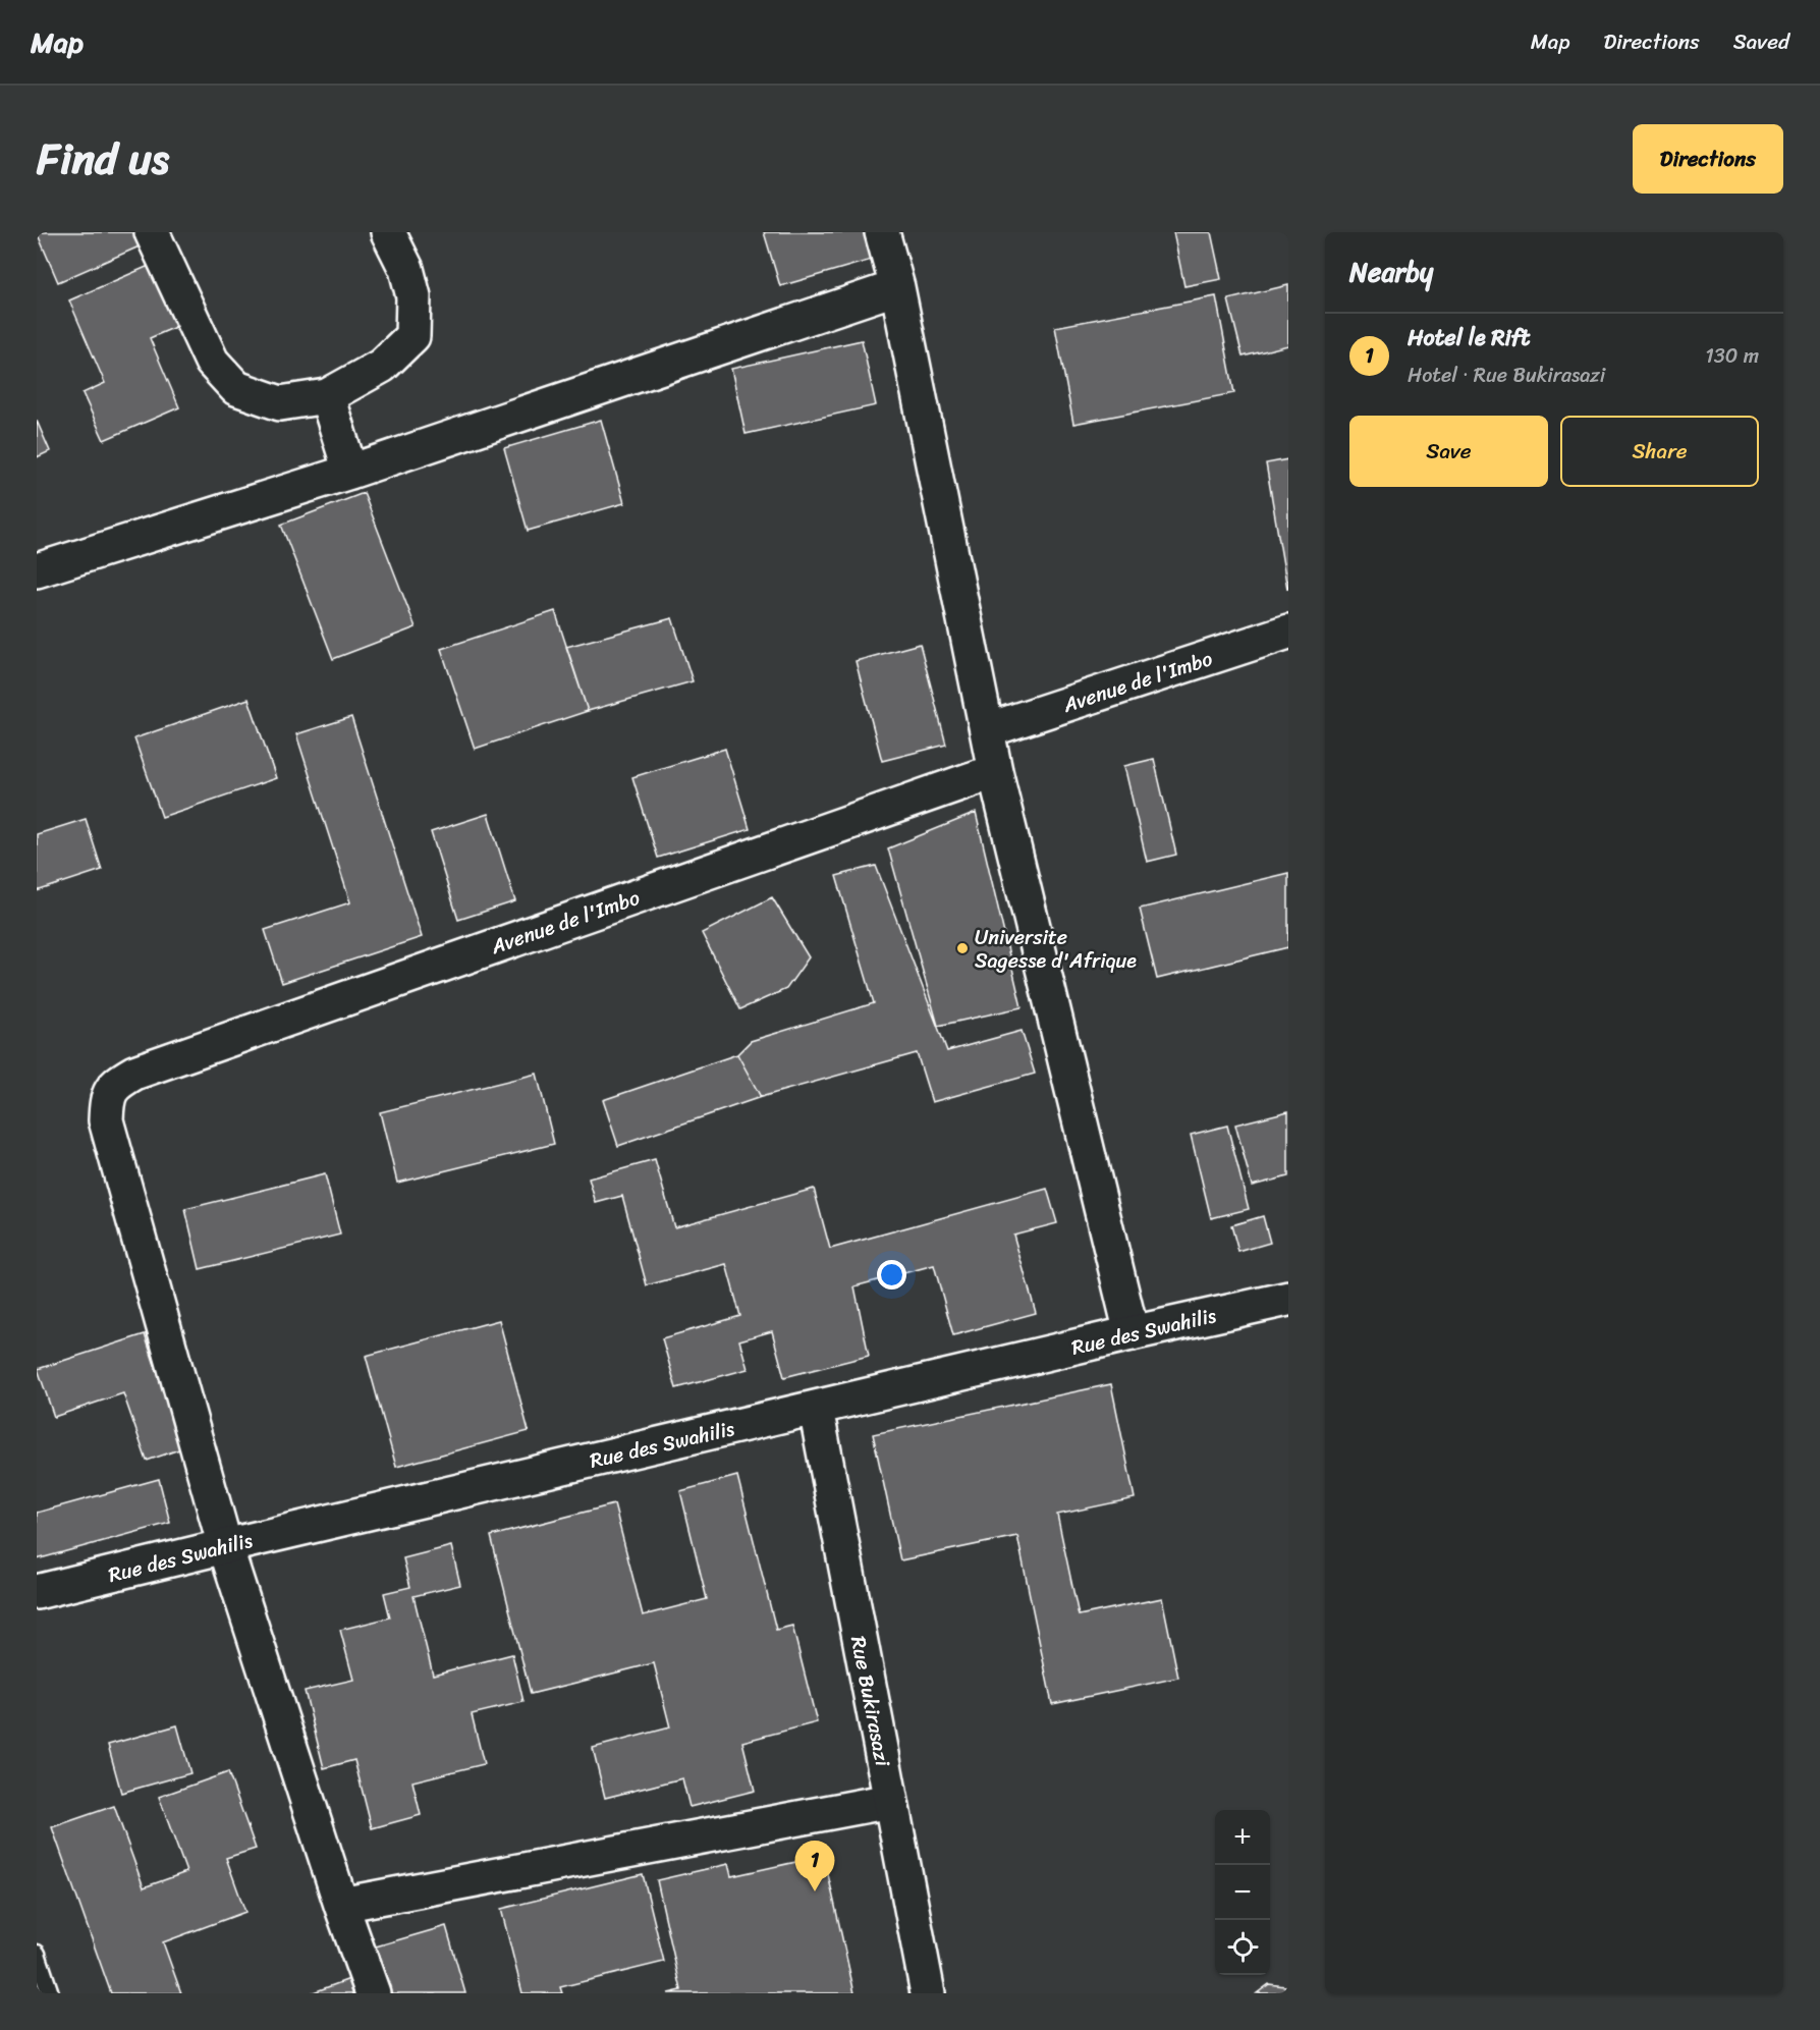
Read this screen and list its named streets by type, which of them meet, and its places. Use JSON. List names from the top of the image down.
{
  "streets": {
    "street": ["Avenue de l'Imbo", "Rue des Swahilis", "Rue Bukirasazi"]
  },
  "crossings": [
    ["Avenue de l'Imbo", "Rue des Swahilis"],
    ["Rue des Swahilis", "Rue Bukirasazi"]
  ],
  "places": ["Universite Sagesse d'Afrique"],
  "page": {
    "header": "Map",
    "nav": ["Map", "Directions", "Saved"],
    "title": "Find us",
    "buttons": [
      "Directions",
      ["Save", "Share"]
    ],
    "heading": "Nearby",
    "list": [
      {
        "mark": "1",
        "name": "Hotel le Rift",
        "note": "Hotel · Rue Bukirasazi",
        "value": "130 m"
      }
    ],
    "map_buttons": ["+", "−"],
    "pins": "1"
  }
}
